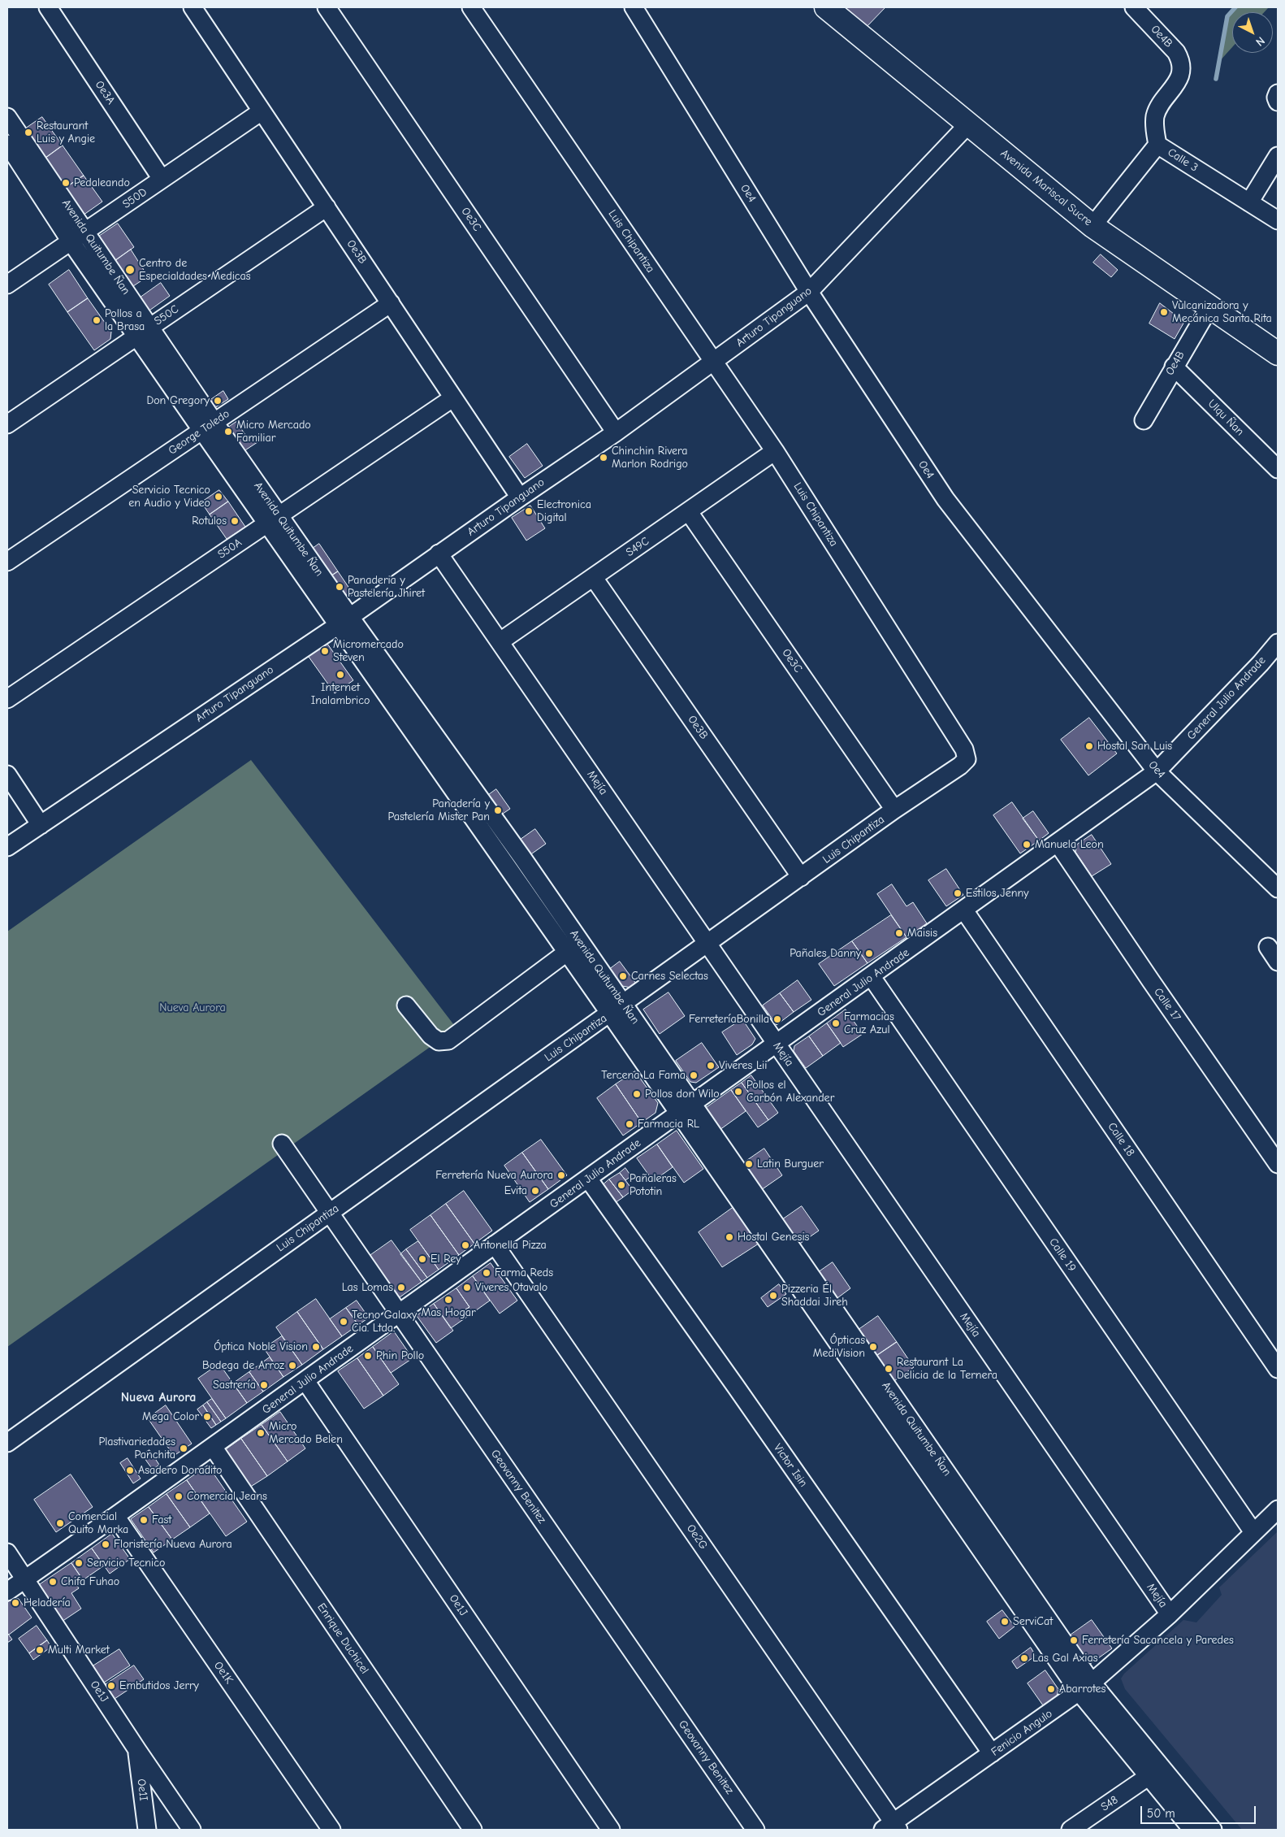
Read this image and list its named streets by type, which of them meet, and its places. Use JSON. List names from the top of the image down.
{
  "streets": {
    "main road": ["Avenida Mariscal Sucre"],
    "street": [
      "Oe4B",
      "Oe3A",
      "Calle 3",
      "Oe4",
      "S50D",
      "Oe3C",
      "Luis Chipantiza",
      "Avenida Quitumbe Ñan",
      "Oe3B",
      "S50C",
      "Arturo Tipanguano",
      "Ulqu Ñan",
      "George Toledo",
      "S49C",
      "S50A",
      "General Julio Andrade",
      "Mejía",
      "Calle 17",
      "Calle 18",
      "Calle 19",
      "Victor Isin",
      "Geovanny Benitez",
      "Oe2G",
      "Oe1J",
      "Enrique Duchicel",
      "Oe1K",
      "Fenicio Angulo",
      "Oe1I",
      "S48"
    ]
  },
  "crossings": [
    ["Oe4B", "Calle 3"],
    ["Oe4B", "Avenida Mariscal Sucre"],
    ["Oe4B", "Ulqu Ñan"],
    ["Oe3A", "S50D"],
    ["Avenida Mariscal Sucre", "Arturo Tipanguano"],
    ["Oe4", "Arturo Tipanguano"],
    ["Oe4", "General Julio Andrade"],
    ["S50D", "Avenida Quitumbe Ñan"],
    ["S50D", "Oe3B"],
    ["Oe3C", "Luis Chipantiza"],
    ["Oe3C", "Arturo Tipanguano"],
    ["Oe3C", "S49C"],
    ["Luis Chipantiza", "Avenida Quitumbe Ñan"],
    ["Luis Chipantiza", "Oe3B"],
    ["Luis Chipantiza", "Arturo Tipanguano"],
    ["Luis Chipantiza", "S49C"],
    ["Luis Chipantiza", "Mejía"],
    ["Luis Chipantiza", "Geovanny Benitez"],
    ["Avenida Quitumbe Ñan", "S50C"],
    ["Avenida Quitumbe Ñan", "Arturo Tipanguano"],
    ["Avenida Quitumbe Ñan", "George Toledo"],
    ["Avenida Quitumbe Ñan", "S50A"],
    ["Avenida Quitumbe Ñan", "General Julio Andrade"],
    ["Avenida Quitumbe Ñan", "Fenicio Angulo"],
    ["Avenida Quitumbe Ñan", "S48"],
    ["Oe3B", "S50C"],
    ["Oe3B", "Arturo Tipanguano"],
    ["Oe3B", "George Toledo"],
    ["Oe3B", "S49C"],
    ["Oe3B", "S50A"],
    ["Arturo Tipanguano", "Mejía"],
    ["S49C", "Mejía"],
    ["General Julio Andrade", "Mejía"],
    ["General Julio Andrade", "Calle 17"],
    ["General Julio Andrade", "Calle 18"],
    ["General Julio Andrade", "Calle 19"],
    ["General Julio Andrade", "Victor Isin"],
    ["General Julio Andrade", "Geovanny Benitez"],
    ["General Julio Andrade", "Oe2G"],
    ["General Julio Andrade", "Oe1J"],
    ["General Julio Andrade", "Enrique Duchicel"],
    ["General Julio Andrade", "Oe1K"],
    ["Mejía", "Fenicio Angulo"],
    ["Calle 19", "Fenicio Angulo"],
    ["Victor Isin", "Fenicio Angulo"],
    ["Oe2G", "Fenicio Angulo"],
    ["Oe1J", "Oe1I"]
  ],
  "districts": ["Nueva Aurora"],
  "parks": ["Nueva Aurora"],
  "places": [
    "Restaurant Luis y Angie",
    "Pedaleando",
    "Centro de Especialdades Medicas",
    "Vulcanizadora y Mecánica Santa Rita",
    "Pollos a la Brasa",
    "Don Gregory",
    "Micro Mercado Familiar",
    "Chinchin Rivera Marlon Rodrigo",
    "Servicio Tecnico en Audio y Video",
    "Electronica Digital",
    "Rotulos",
    "Panaderia y Pastelería Jhiret",
    "Micromercado Steven",
    "Internet Inalambrico",
    "Hostal San Luis",
    "Panadería y Pastelería Mister Pan",
    "Manuela Leon",
    "Estilos Jenny",
    "Maisis",
    "Pañales Danny",
    "Carnes Selectas",
    "FerreteríaBonilla",
    "Farmacias Cruz Azul",
    "Viveres Lii",
    "Tercena La Fama",
    "Pollos el Carbón Alexander",
    "Pollos don Wilo",
    "Farmacia RL",
    "Latin Burguer",
    "Ferretería Nueva Aurora",
    "Pañaleras Pototin",
    "Evita",
    "Hostal Genesis",
    "Antonella Pizza",
    "El Rey",
    "Farma Reds",
    "Las Lomas",
    "Viveres Otavalo",
    "Pizzeria Él Shaddai Jireh",
    "Mas Hogar",
    "Tecno Galaxy Cia. Ltda.",
    "Óptica Noble Vision",
    "Ópticas MediVision",
    "Phin Pollo",
    "Bodega de Arroz",
    "Restaurant La Delicia de la Ternera",
    "Sastrería",
    "Mega Color",
    "Micro Mercado Belen",
    "Plastivariedades Panchita",
    "Asadero Doradito",
    "Comercial Jeans",
    "Fast",
    "Comercial Quito Marka",
    "Floristería Nueva Aurora",
    "Servicio Tecnico",
    "Chifa Fuhao",
    "Heladería",
    "ServiCat",
    "Ferretería Sacancela y Paredes",
    "Multi Market",
    "Las Gal Axias",
    "Embutidos Jerry",
    "Abarrotes"
  ],
  "scale_bar": "50 m",
  "north": "bottom right"
}
